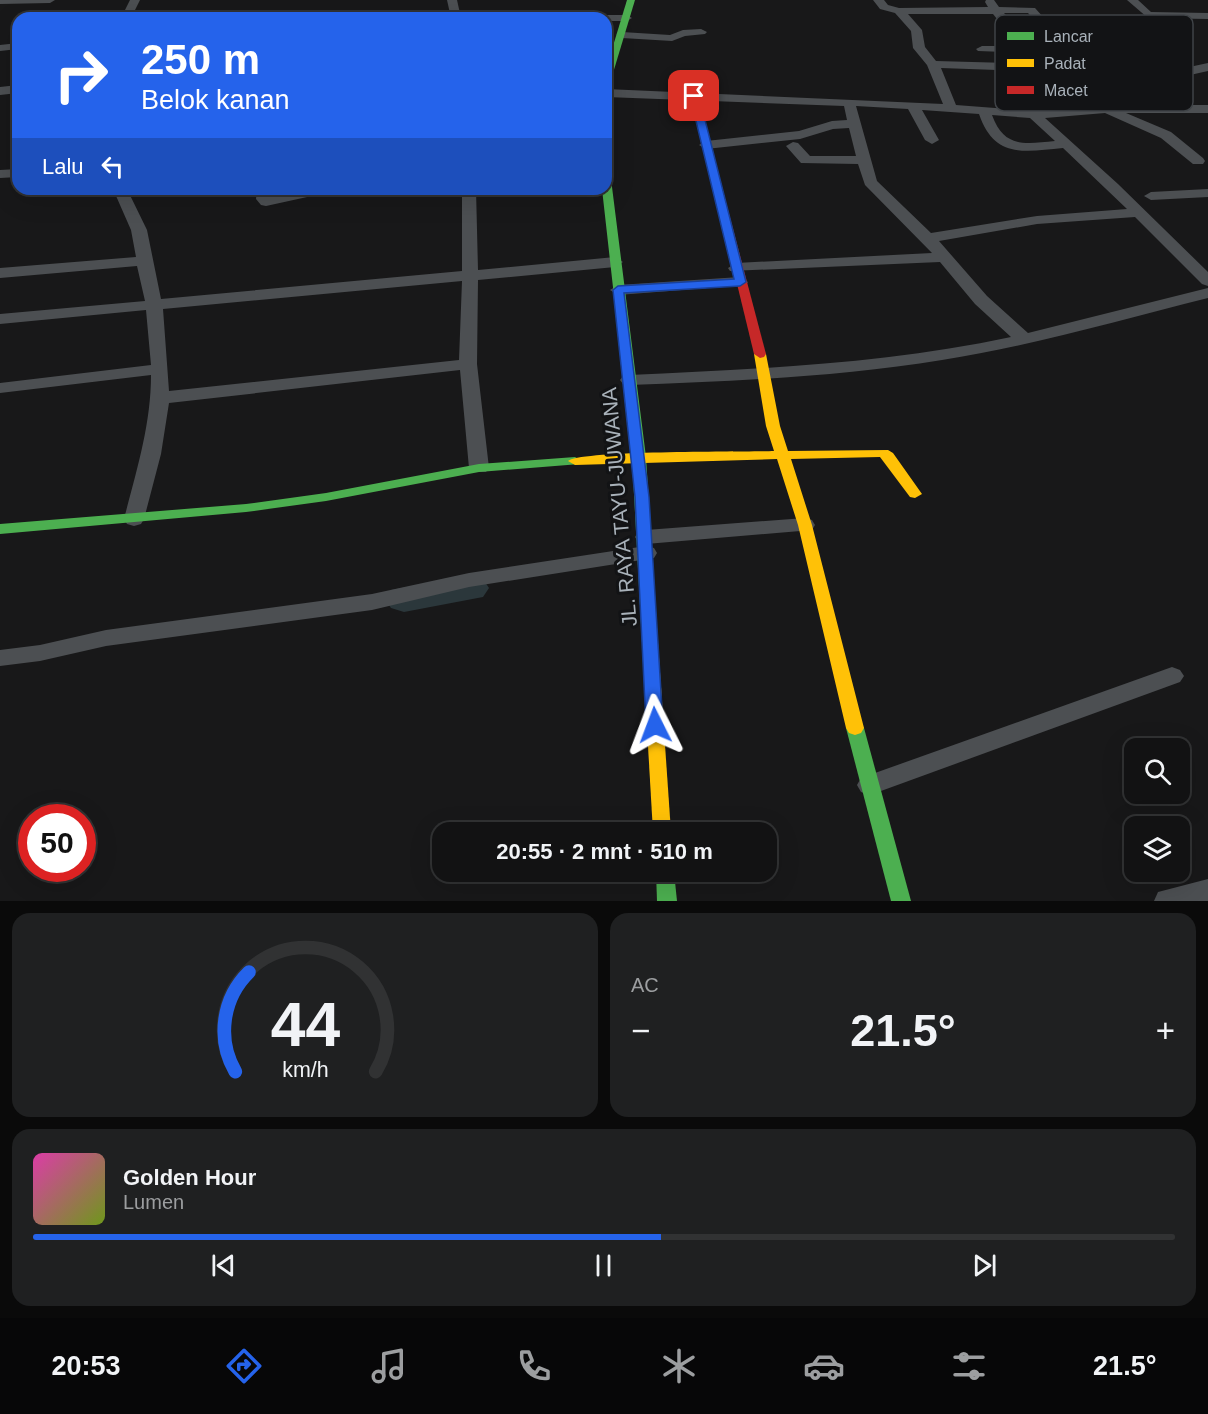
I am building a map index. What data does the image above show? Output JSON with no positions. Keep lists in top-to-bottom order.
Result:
{
  "streets": {
    "street": ["JL. RAYA TAYU-JUWANA"]
  },
  "legend": ["Lancar", "Padat", "Macet"],
  "page": {
    "turn": ["250 m", "Belok kanan"],
    "then": "Lalu",
    "limit": "50",
    "trip": "20:55 · 2 mnt · 510 m",
    "tile": "AC",
    "heat": ["−", "21.5°", "+"],
    "song": ["Golden Hour", "Lumen"],
    "tabs": ["20:53", "21.5°"],
    "gauge": ["44", "km/h"]
  }
}
